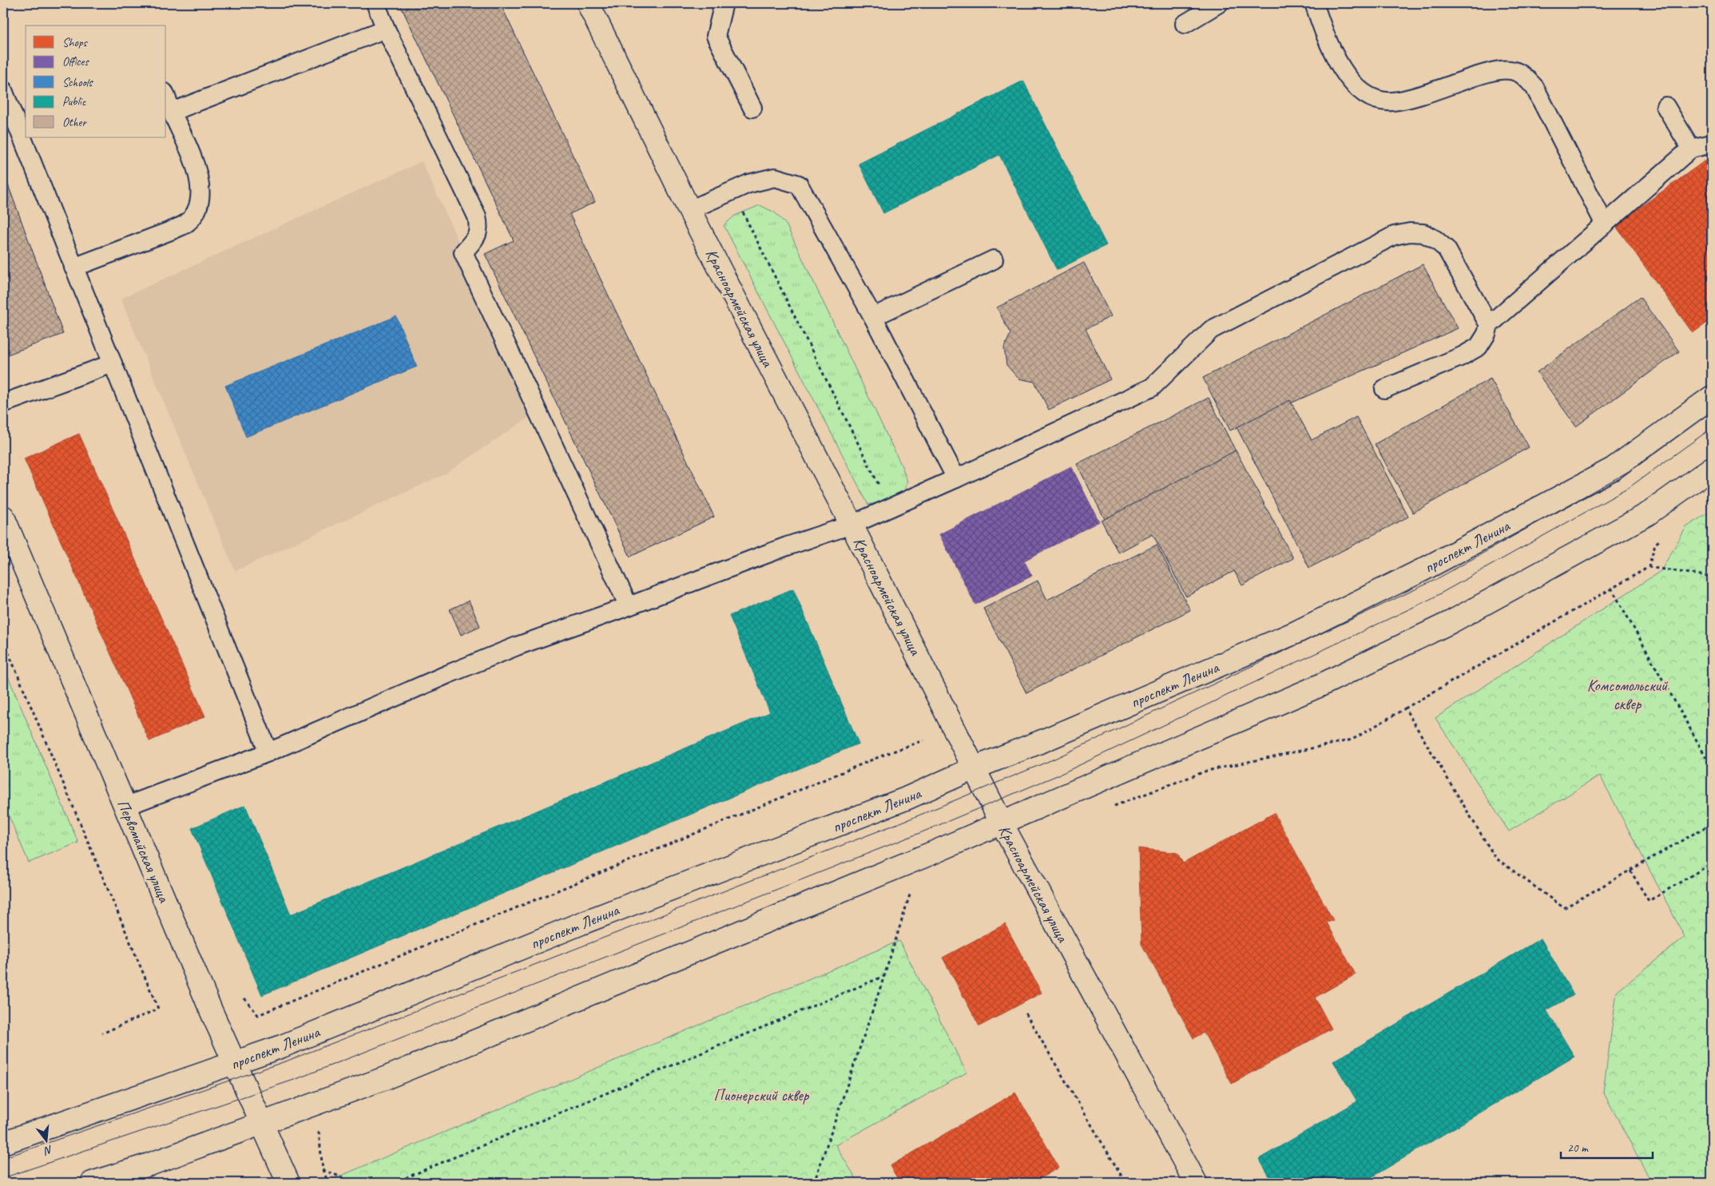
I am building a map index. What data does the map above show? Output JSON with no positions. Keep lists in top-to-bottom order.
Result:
{
  "streets": {
    "main road": ["Красноармейская улица", "проспект Ленина", "Первомайская улица"]
  },
  "crossings": [
    ["Красноармейская улица", "проспект Ленина"],
    ["проспект Ленина", "Первомайская улица"]
  ],
  "parks": ["Комсомольский сквер", "Пионерский сквер"],
  "legend": [
    "Shops",
    "Offices",
    "Schools",
    "Public",
    "Other"
  ],
  "scale_bar": "20 m",
  "north": "bottom"
}
